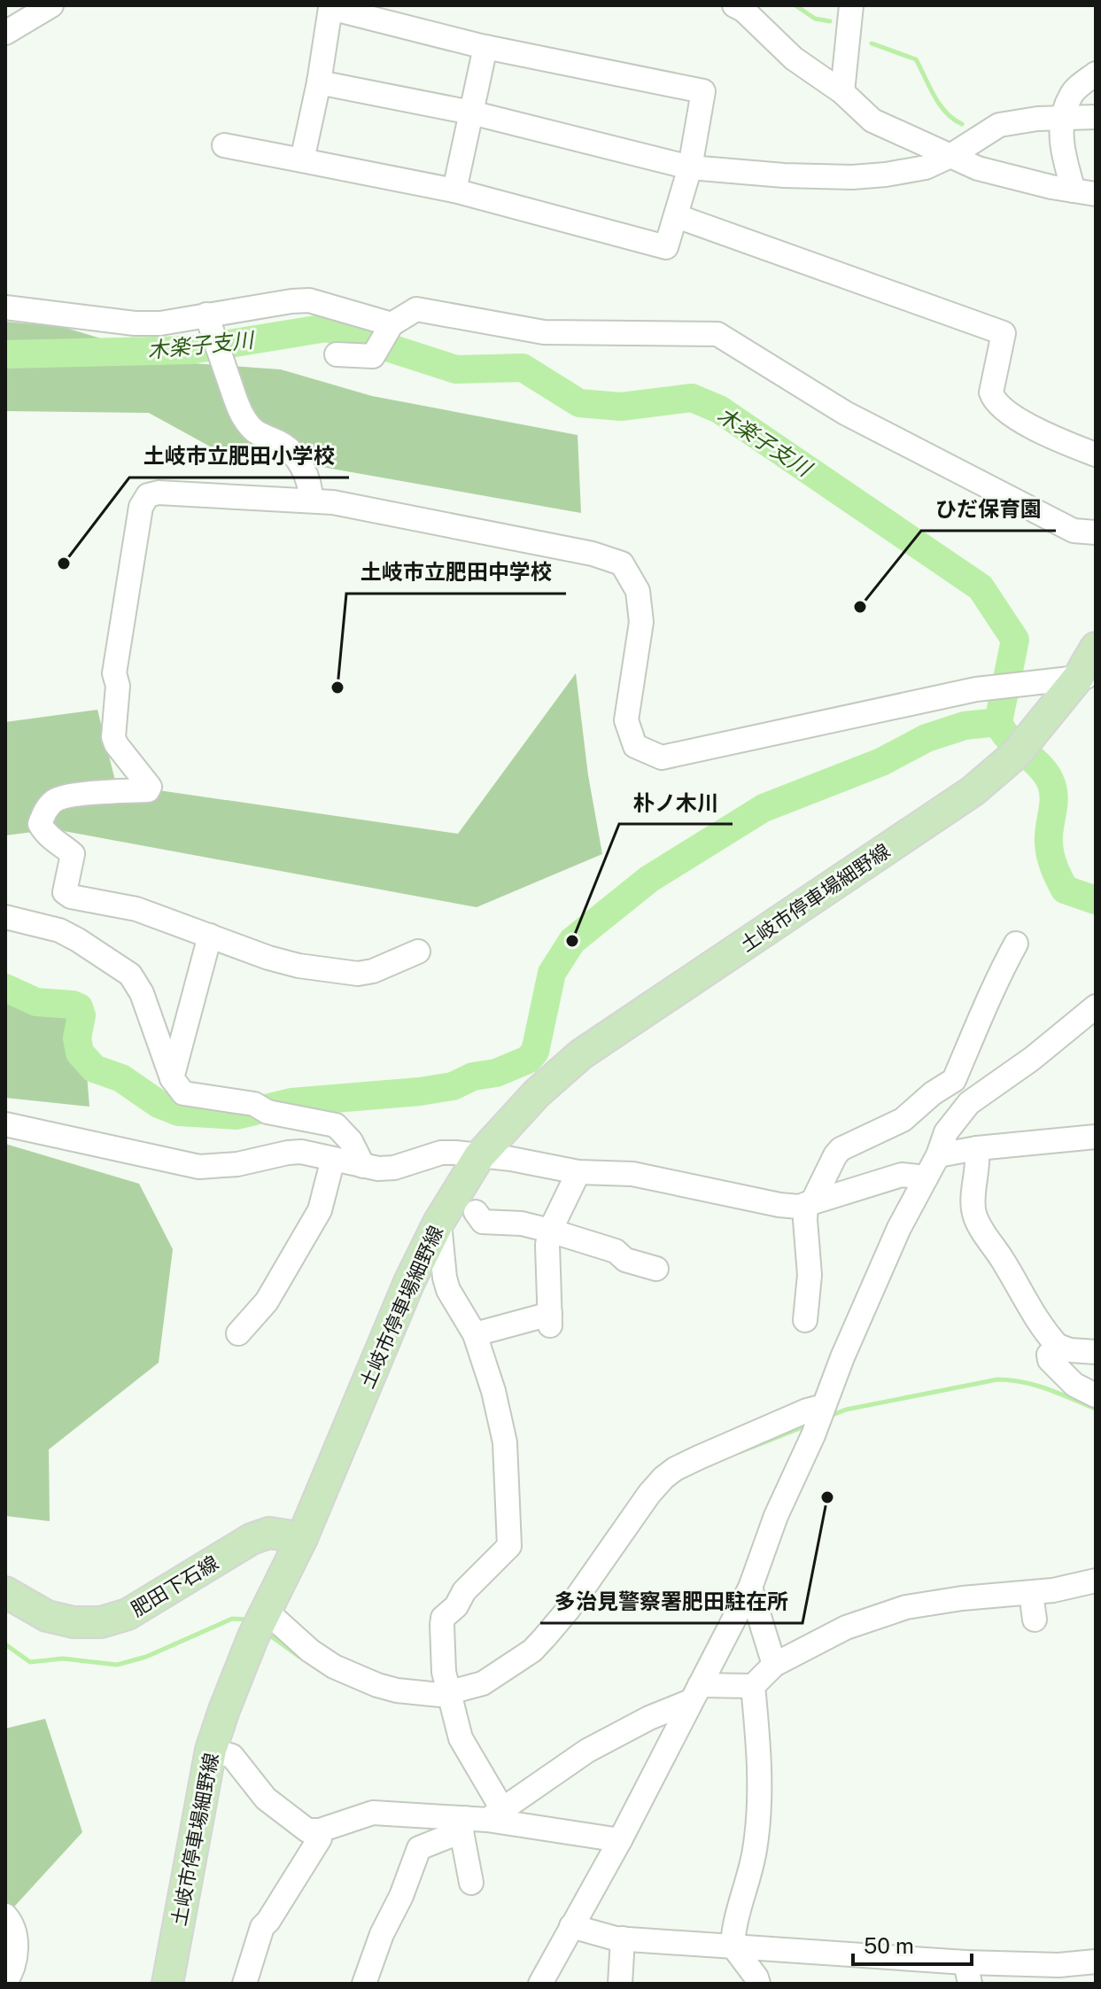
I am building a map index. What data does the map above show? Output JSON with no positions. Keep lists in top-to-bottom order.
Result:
{
  "streets": {
    "main road": ["土岐市停車場細野線", "肥田下石線"]
  },
  "crossings": [
    ["土岐市停車場細野線", "肥田下石線"]
  ],
  "water": ["木楽子支川"],
  "places": [
    "土岐市立肥田小学校",
    "ひだ保育園",
    "土岐市立肥田中学校",
    "朴ノ木川",
    "多治見警察署肥田駐在所"
  ],
  "scale_bar": "50 m"
}
